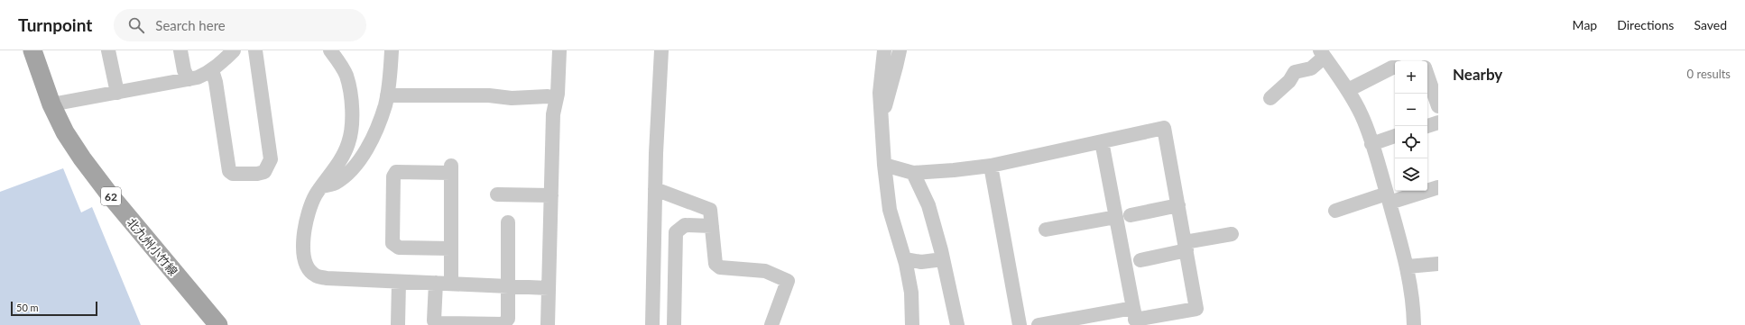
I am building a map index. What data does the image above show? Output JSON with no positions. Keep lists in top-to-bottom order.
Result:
{
  "streets": {
    "main road": ["62", "北九州小竹線"]
  },
  "scale_bar": "50 m",
  "page": {
    "header": "Turnpoint",
    "search": "Search here",
    "nav": ["Map", "Directions", "Saved"],
    "heading": ["Nearby", "0 results"],
    "map_buttons": ["+", "−"],
    "scale": "50 m"
  }
}
